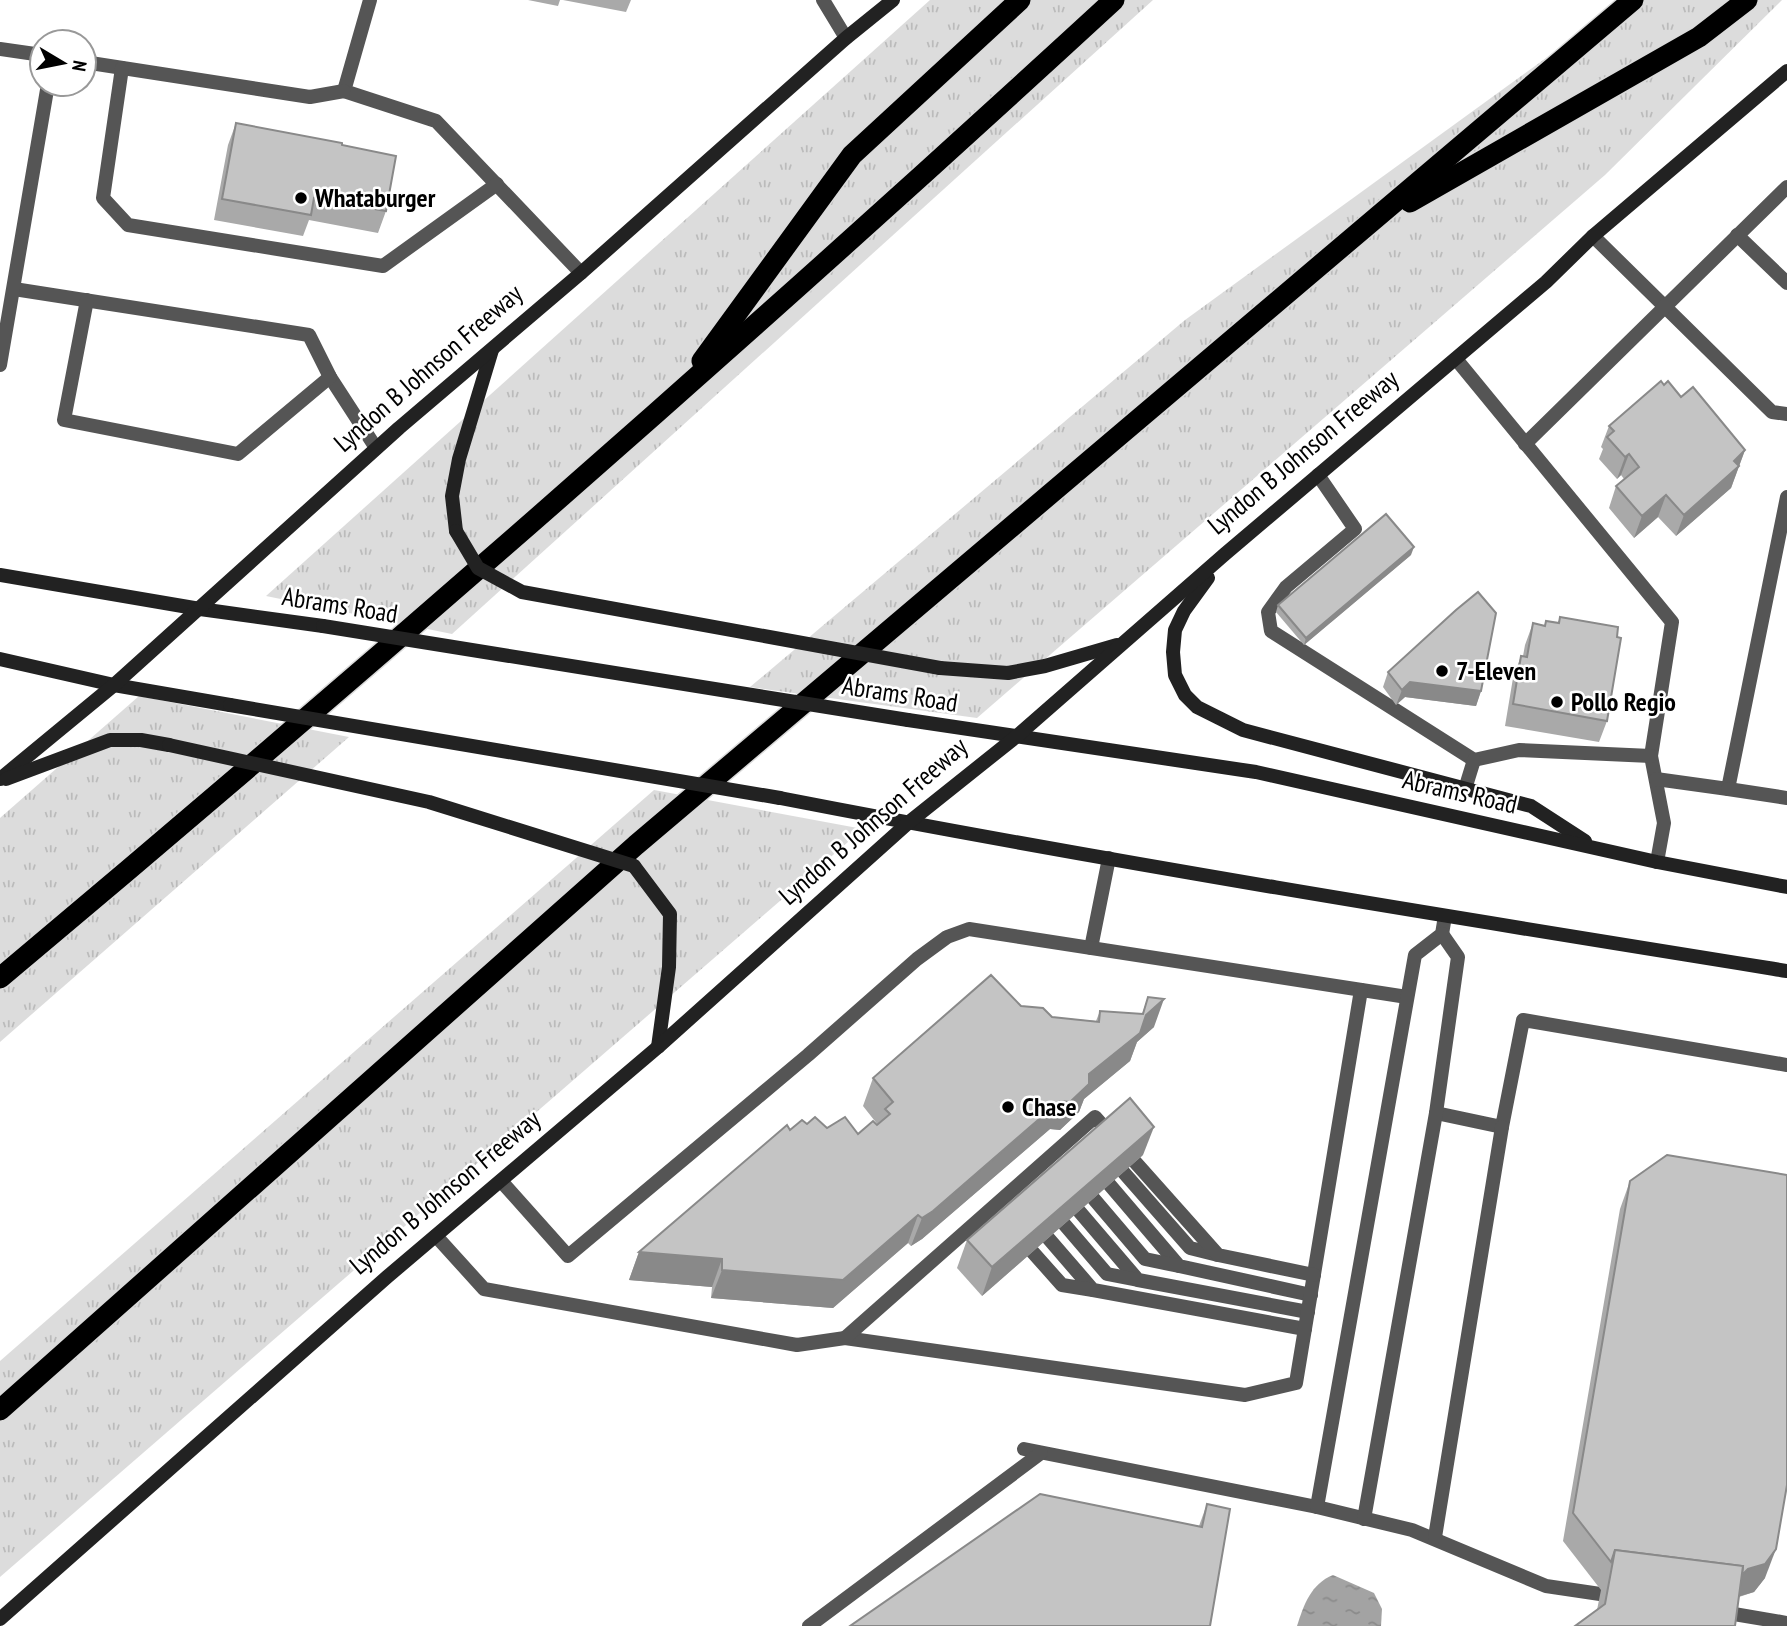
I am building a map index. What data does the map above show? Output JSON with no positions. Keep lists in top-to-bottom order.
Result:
{
  "streets": {
    "main road": ["Lyndon B Johnson Freeway", "Abrams Road"]
  },
  "crossings": [
    ["Lyndon B Johnson Freeway", "Abrams Road"]
  ],
  "places": [
    "Whataburger",
    "7-Eleven",
    "Pollo Regio",
    "Chase"
  ],
  "north": "right"
}
